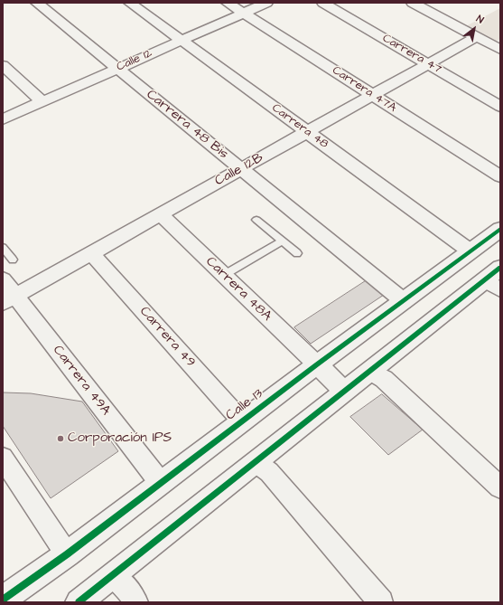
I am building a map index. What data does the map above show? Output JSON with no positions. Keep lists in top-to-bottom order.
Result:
{
  "streets": {
    "main road": ["Calle 13"],
    "street": [
      "Carrera 47",
      "Calle 12",
      "Carrera 47A",
      "Carrera 48 Bis",
      "Carrera 48",
      "Calle 12B",
      "Carrera 48A",
      "Carrera 49",
      "Carrera 49A"
    ]
  },
  "crossings": [
    ["Carrera 47", "Calle 12B"],
    ["Calle 12", "Carrera 47A"],
    ["Calle 12", "Carrera 48 Bis"],
    ["Calle 12", "Carrera 48"],
    ["Carrera 47A", "Calle 12B"],
    ["Carrera 48 Bis", "Calle 12B"],
    ["Carrera 48 Bis", "Calle 13"],
    ["Carrera 48", "Calle 12B"],
    ["Carrera 48", "Calle 13"],
    ["Calle 12B", "Carrera 48A"],
    ["Calle 12B", "Carrera 49"],
    ["Calle 12B", "Carrera 49A"],
    ["Carrera 48A", "Calle 13"],
    ["Carrera 49", "Calle 13"],
    ["Carrera 49A", "Calle 13"]
  ],
  "places": ["Corporación IPS"],
  "north": "top right"
}
